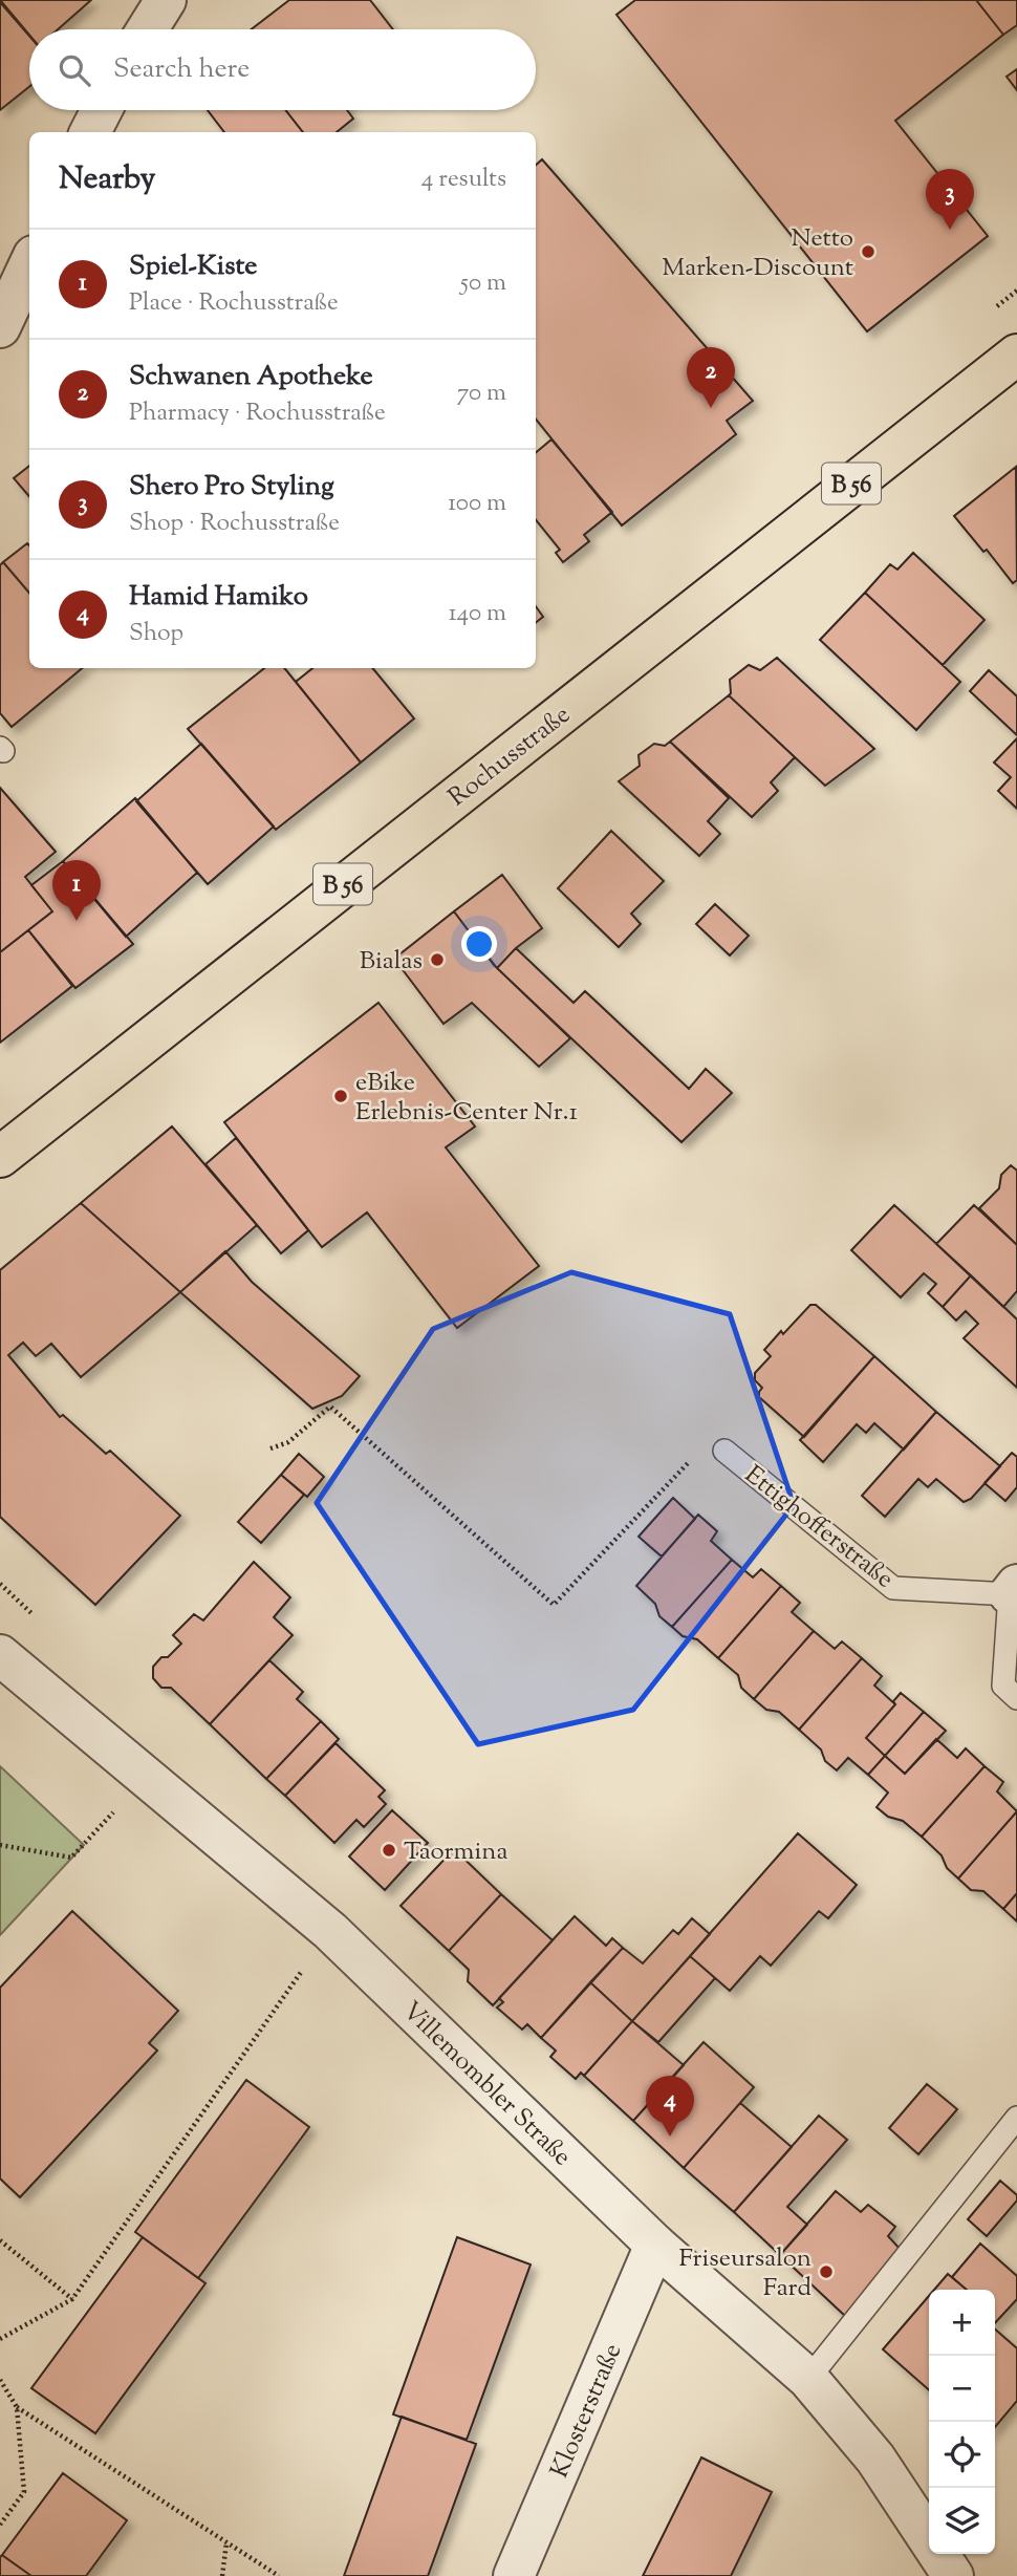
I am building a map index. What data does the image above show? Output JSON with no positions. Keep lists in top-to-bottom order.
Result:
{
  "streets": {
    "main road": ["B 56", "Rochusstraße"],
    "street": ["Villemombler Straße", "Klosterstraße"],
    "lane": ["Ettighofferstraße"]
  },
  "crossings": [
    ["Villemombler Straße", "Klosterstraße"]
  ],
  "places": [
    "Netto Marken-Discount",
    "Bialas",
    "eBike Erlebnis-Center Nr.1",
    "Taormina",
    "Friseursalon Fard"
  ],
  "page": {
    "search": "Search here",
    "heading": ["Nearby", "4 results"],
    "pins": [
      "3",
      "2",
      "1",
      "4"
    ],
    "list": [
      {
        "mark": "1",
        "name": "Spiel-Kiste",
        "note": "Place · Rochusstraße",
        "value": "50 m"
      },
      {
        "mark": "2",
        "name": "Schwanen Apotheke",
        "note": "Pharmacy · Rochusstraße",
        "value": "70 m"
      },
      {
        "mark": "3",
        "name": "Shero Pro Styling",
        "note": "Shop · Rochusstraße",
        "value": "100 m"
      },
      {
        "mark": "4",
        "name": "Hamid Hamiko",
        "note": "Shop",
        "value": "140 m"
      }
    ],
    "map_buttons": ["+", "−"]
  }
}
